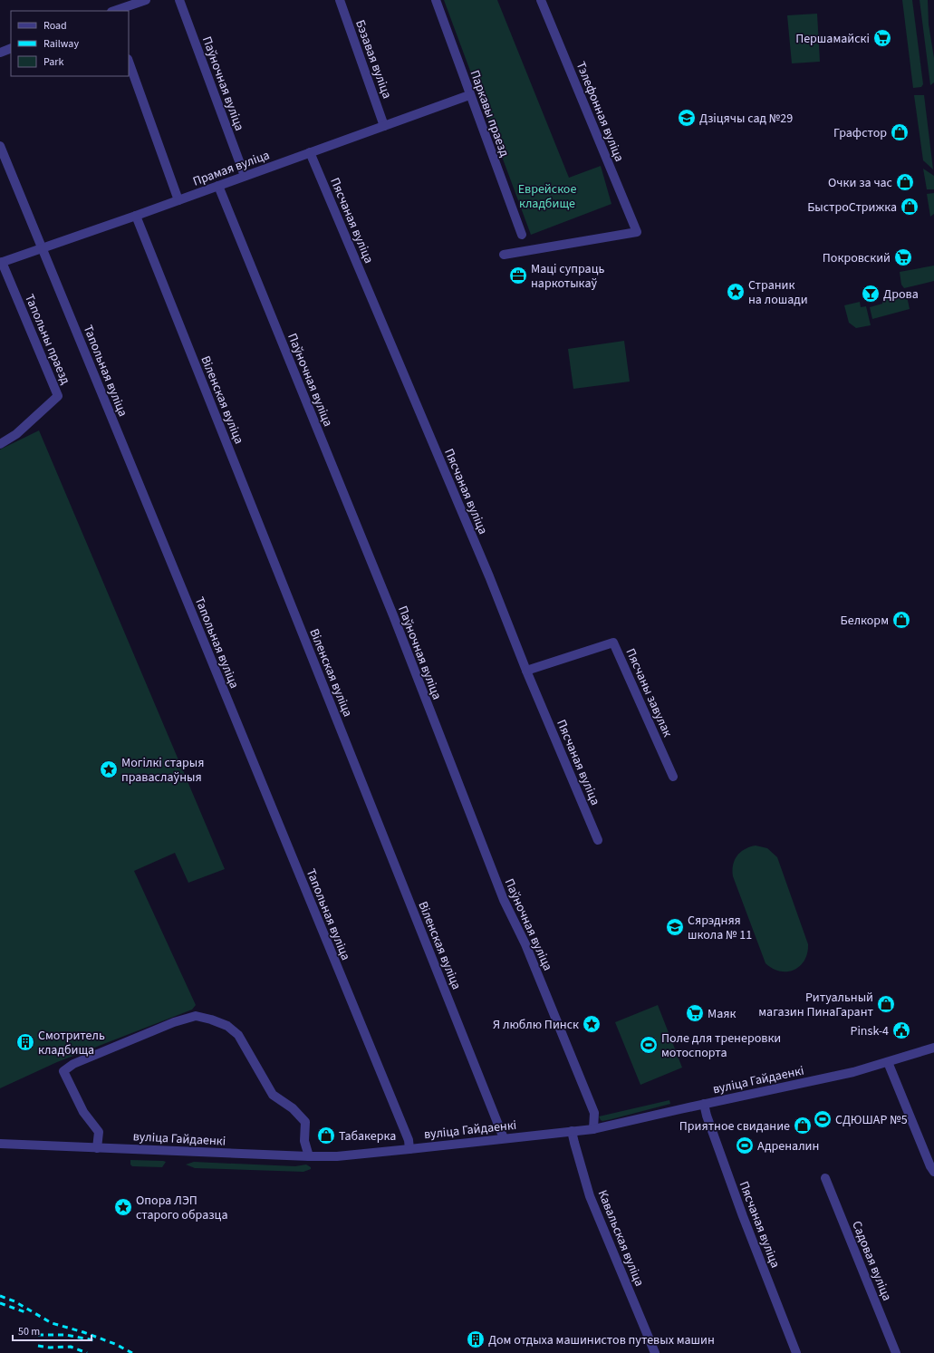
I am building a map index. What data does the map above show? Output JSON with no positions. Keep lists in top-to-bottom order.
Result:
{
  "streets": {
    "street": [
      "Бэзавая вуліца",
      "Паўночная вуліца",
      "Тэлефонная вуліца",
      "Паркавы праезд",
      "Прамая вуліца",
      "Пясчаная вуліца",
      "Тапольны праезд",
      "Тапольная вуліца",
      "Віленская вуліца",
      "Пясчаны завулак",
      "вуліца Гайдаенкі",
      "Кавальская вуліца",
      "Садовая вуліца"
    ]
  },
  "crossings": [
    ["Бэзавая вуліца", "Прамая вуліца"],
    ["Паўночная вуліца", "Прамая вуліца"],
    ["Паўночная вуліца", "вуліца Гайдаенкі"],
    ["Паркавы праезд", "Прамая вуліца"],
    ["Прамая вуліца", "Пясчаная вуліца"],
    ["Прамая вуліца", "Тапольны праезд"],
    ["Прамая вуліца", "Тапольная вуліца"],
    ["Прамая вуліца", "Віленская вуліца"],
    ["Пясчаная вуліца", "Пясчаны завулак"],
    ["Пясчаная вуліца", "вуліца Гайдаенкі"],
    ["Тапольная вуліца", "вуліца Гайдаенкі"],
    ["Віленская вуліца", "вуліца Гайдаенкі"],
    ["вуліца Гайдаенкі", "Кавальская вуліца"]
  ],
  "parks": ["Еврейское кладбище"],
  "places": {
    "supermarket": ["Першамайскі", "Покровский", "Маяк"],
    "school or university": ["Дзіцячы сад №29", "Сярэдняя школа № 11"],
    "shop": [
      "Графстор",
      "Очки за час",
      "БыстроСтрижка",
      "Белкорм",
      "Ритуальный магазин ПинаГарант",
      "Приятное свидание",
      "Табакерка"
    ],
    "office": ["Маці супраць наркотыкаў"],
    "place": [
      "Страник на лошади",
      "Могілкі старыя праваслаўныя",
      "Я люблю Пинск",
      "Опора ЛЭП старого образца"
    ],
    "bar": ["Дрова"],
    "public building": ["Pinsk-4"],
    "building": ["Смотритель кладбища", "Дом отдыха машинистов путевых машин"],
    "sports": ["Поле для тренеровки мотоспорта", "СДЮШАР №5", "Адреналин"]
  },
  "legend": ["Road", "Railway", "Park"],
  "scale_bar": "50 m"
}
